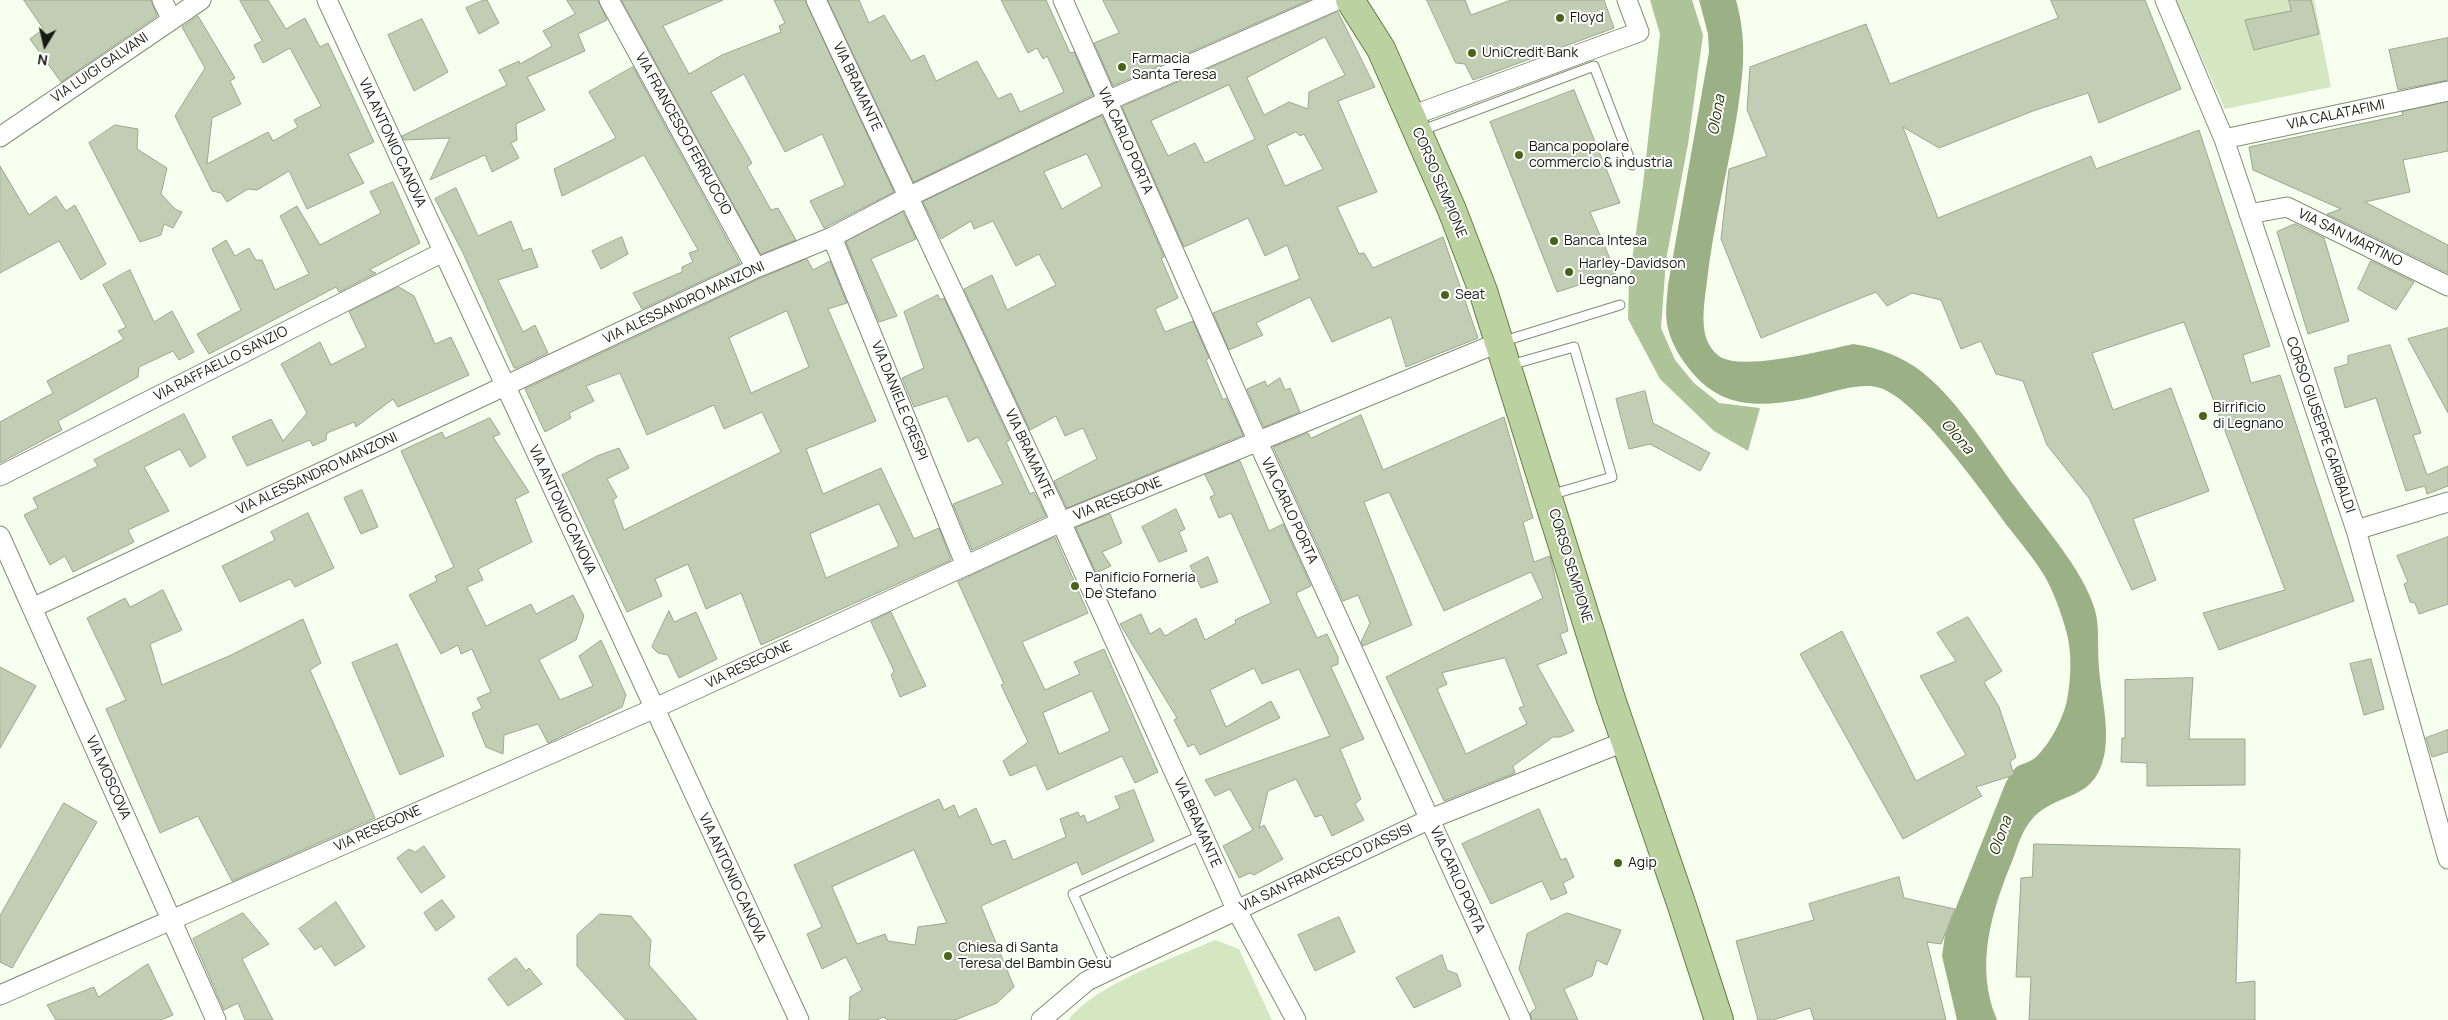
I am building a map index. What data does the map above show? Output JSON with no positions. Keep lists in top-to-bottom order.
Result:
{
  "streets": {
    "main road": ["CORSO SEMPIONE"],
    "street": [
      "VIA LUIGI GALVANI",
      "VIA BRAMANTE",
      "VIA CALATAFIMI",
      "VIA FRANCESCO FERRUCCIO",
      "VIA CARLO PORTA",
      "VIA ANTONIO CANOVA",
      "VIA SAN MARTINO",
      "VIA ALESSANDRO MANZONI",
      "VIA RAFFAELLO SANZIO",
      "VIA DANIELE CRESPI",
      "CORSO GIUSEPPE GARIBALDI",
      "VIA RESEGONE",
      "VIA MOSCOVA",
      "VIA SAN FRANCESCO D'ASSISI"
    ]
  },
  "crossings": [
    ["VIA BRAMANTE", "VIA ALESSANDRO MANZONI"],
    ["VIA BRAMANTE", "VIA RESEGONE"],
    ["VIA BRAMANTE", "VIA SAN FRANCESCO D'ASSISI"],
    ["VIA CALATAFIMI", "CORSO GIUSEPPE GARIBALDI"],
    ["VIA FRANCESCO FERRUCCIO", "VIA ALESSANDRO MANZONI"],
    ["VIA CARLO PORTA", "VIA ALESSANDRO MANZONI"],
    ["VIA CARLO PORTA", "VIA RESEGONE"],
    ["VIA CARLO PORTA", "VIA SAN FRANCESCO D'ASSISI"],
    ["VIA ANTONIO CANOVA", "VIA ALESSANDRO MANZONI"],
    ["VIA ANTONIO CANOVA", "VIA RAFFAELLO SANZIO"],
    ["VIA ANTONIO CANOVA", "VIA RESEGONE"],
    ["CORSO SEMPIONE", "VIA RESEGONE"],
    ["CORSO SEMPIONE", "VIA SAN FRANCESCO D'ASSISI"],
    ["VIA SAN MARTINO", "CORSO GIUSEPPE GARIBALDI"],
    ["VIA ALESSANDRO MANZONI", "VIA DANIELE CRESPI"],
    ["VIA ALESSANDRO MANZONI", "VIA MOSCOVA"],
    ["VIA DANIELE CRESPI", "VIA RESEGONE"],
    ["VIA RESEGONE", "VIA MOSCOVA"]
  ],
  "water": ["Olona"],
  "places": [
    "Floyd",
    "UniCredit Bank",
    "Farmacia Santa Teresa",
    "Banca popolare commercio & industria",
    "Banca Intesa",
    "Harley-Davidson Legnano",
    "Seat",
    "Birrificio di Legnano",
    "Panificio Forneria De Stefano",
    "Agip",
    "Chiesa di Santa Teresa del Bambin Gesù"
  ],
  "north": "bottom"
}
